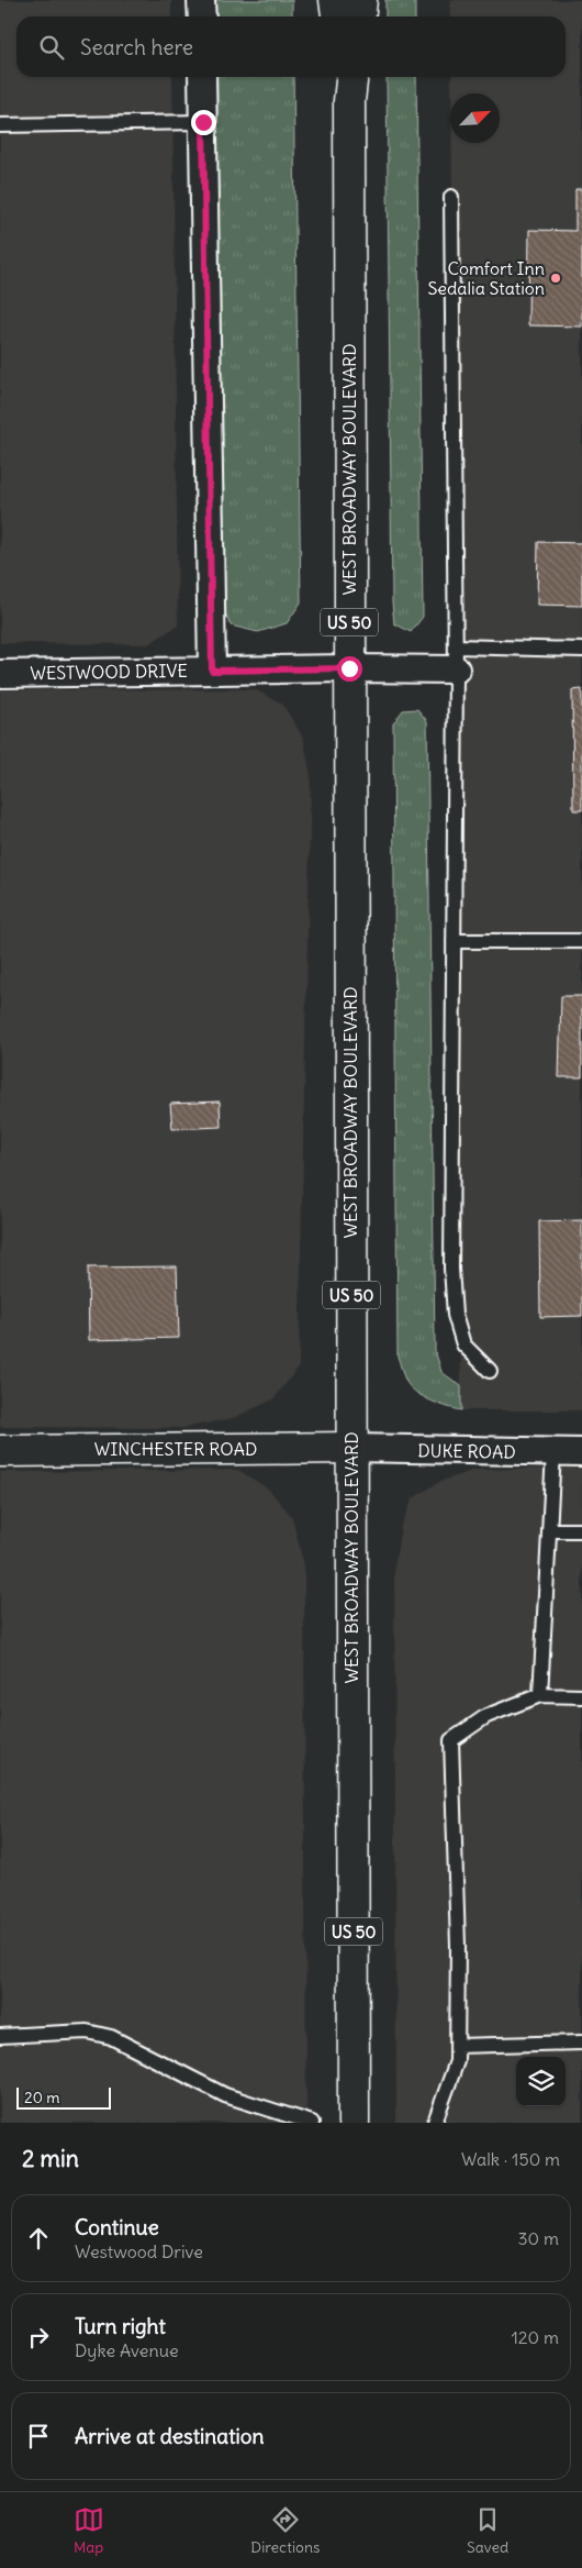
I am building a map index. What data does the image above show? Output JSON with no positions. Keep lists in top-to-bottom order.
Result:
{
  "streets": {
    "main road": ["WEST BROADWAY BOULEVARD", "US 50", "WINCHESTER ROAD"],
    "street": ["WESTWOOD DRIVE", "DUKE ROAD"]
  },
  "crossings": [
    ["WEST BROADWAY BOULEVARD", "WESTWOOD DRIVE"],
    ["WEST BROADWAY BOULEVARD", "WINCHESTER ROAD"],
    ["WEST BROADWAY BOULEVARD", "DUKE ROAD"],
    ["WINCHESTER ROAD", "DUKE ROAD"]
  ],
  "places": ["Comfort Inn Sedalia Station"],
  "scale_bar": "20 m",
  "north": "top right",
  "page": {
    "search": "Search here",
    "scale": "20 m",
    "heading": ["2 min", "Walk · 150 m"],
    "list": [
      ["Continue", "Westwood Drive", "30 m"],
      ["Turn right", "Dyke Avenue", "120 m"],
      "Arrive at destination"
    ],
    "nav": ["Map", "Directions", "Saved"]
  }
}
